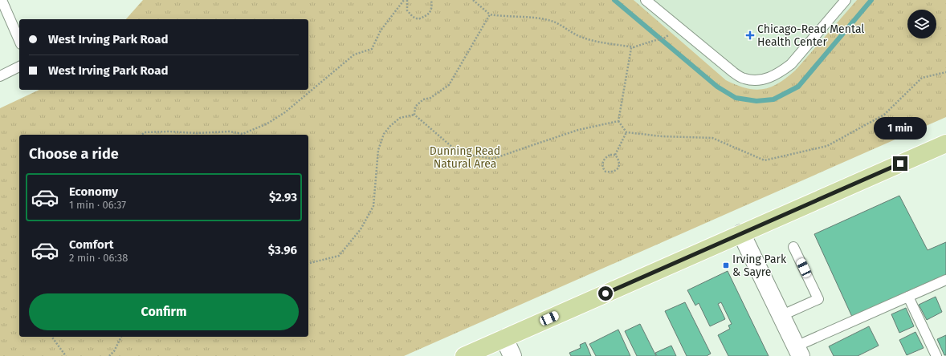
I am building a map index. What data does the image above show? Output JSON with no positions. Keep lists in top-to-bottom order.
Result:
{
  "parks": ["Dunning Read Natural Area"],
  "places": {
    "health": ["Chicago-Read Mental Health Center"],
    "transit": ["Irving Park & Sayre"]
  },
  "page": {
    "banner": ["West Irving Park Road", "West Irving Park Road"],
    "bubble": "1 min",
    "heading": "Choose a ride",
    "list": [
      {
        "name": "Economy",
        "note": "1 min · 06:37",
        "value": "$2.93"
      },
      {
        "name": "Comfort",
        "note": "2 min · 06:38",
        "value": "$3.96"
      }
    ],
    "buttons": "Confirm"
  }
}
